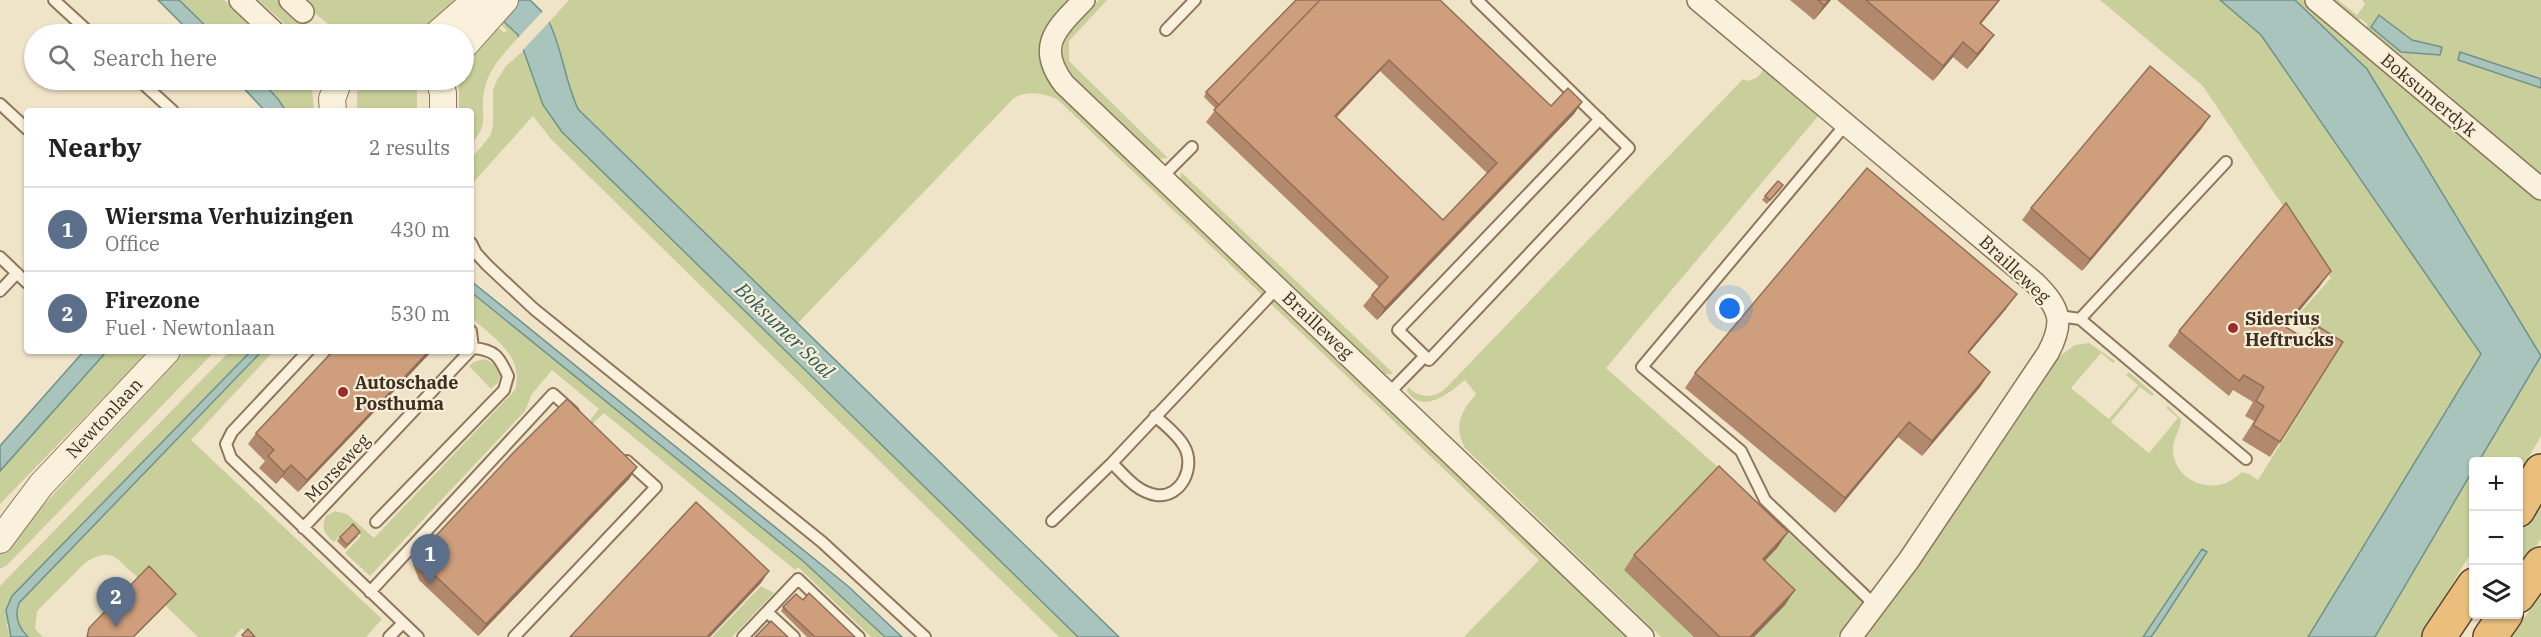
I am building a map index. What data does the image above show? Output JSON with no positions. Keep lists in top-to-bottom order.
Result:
{
  "streets": {
    "street": ["Boksumerdyk", "Brailleweg", "Newtonlaan"],
    "lane": ["Morseweg"]
  },
  "water": ["Boksumer Soal"],
  "places": ["Siderius Heftrucks", "Autoschade Posthuma"],
  "page": {
    "search": "Search here",
    "heading": ["Nearby", "2 results"],
    "list": [
      {
        "mark": "1",
        "name": "Wiersma Verhuizingen",
        "note": "Office",
        "value": "430 m"
      },
      {
        "mark": "2",
        "name": "Firezone",
        "note": "Fuel · Newtonlaan",
        "value": "530 m"
      }
    ],
    "map_buttons": ["+", "−"],
    "pins": ["1", "2"]
  }
}
